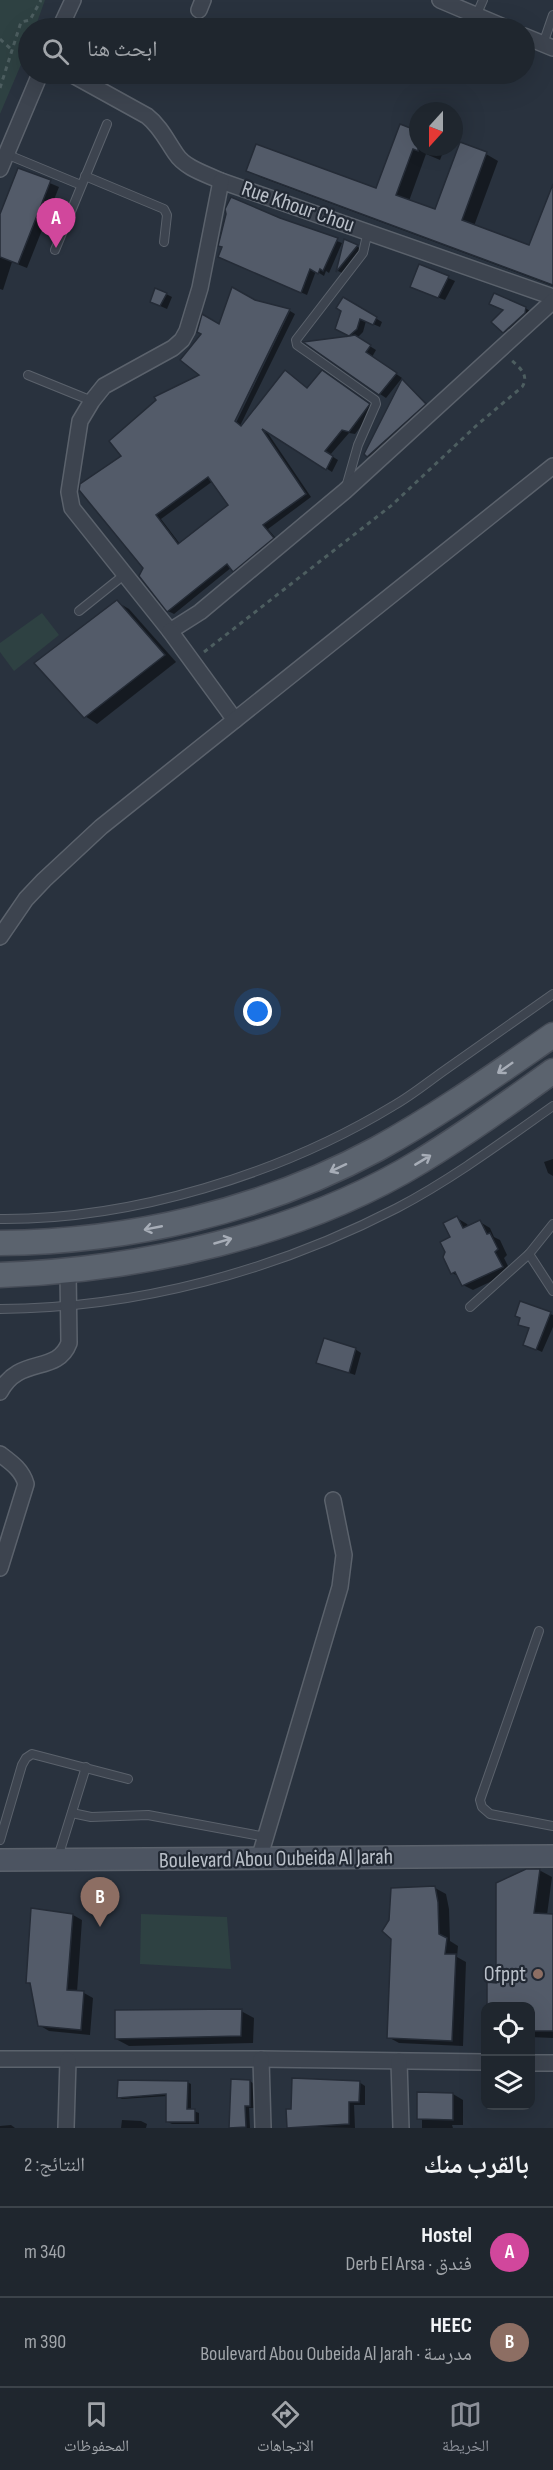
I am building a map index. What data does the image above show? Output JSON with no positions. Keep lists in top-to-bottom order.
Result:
{
  "streets": {
    "street": ["Rue Khour Chou", "Boulevard Abou Oubeida Al Jarah"]
  },
  "places": ["Ofppt"],
  "north": "bottom",
  "page": {
    "search": "ابحث هنا",
    "pins": ["A", "B"],
    "heading": ["بالقرب منك", "النتائج: 2"],
    "list": [
      {
        "mark": "A",
        "name": "Hostel",
        "note": "فندق · Derb El Arsa",
        "value": "340 m"
      },
      {
        "mark": "B",
        "name": "HEEC",
        "note": "مدرسة · Boulevard Abou Oubeida Al Jarah",
        "value": "390 m"
      }
    ],
    "nav": ["الخريطة", "الاتجاهات", "المحفوظات"]
  }
}
